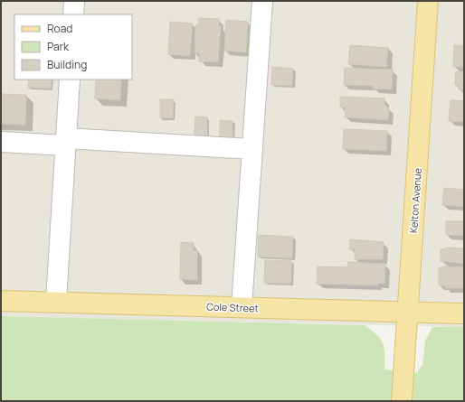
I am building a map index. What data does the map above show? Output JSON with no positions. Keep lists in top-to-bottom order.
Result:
{
  "streets": {
    "main road": ["Kelton Avenue", "Cole Street"]
  },
  "crossings": [
    ["Kelton Avenue", "Cole Street"]
  ],
  "legend": ["Road", "Park", "Building"]
}
